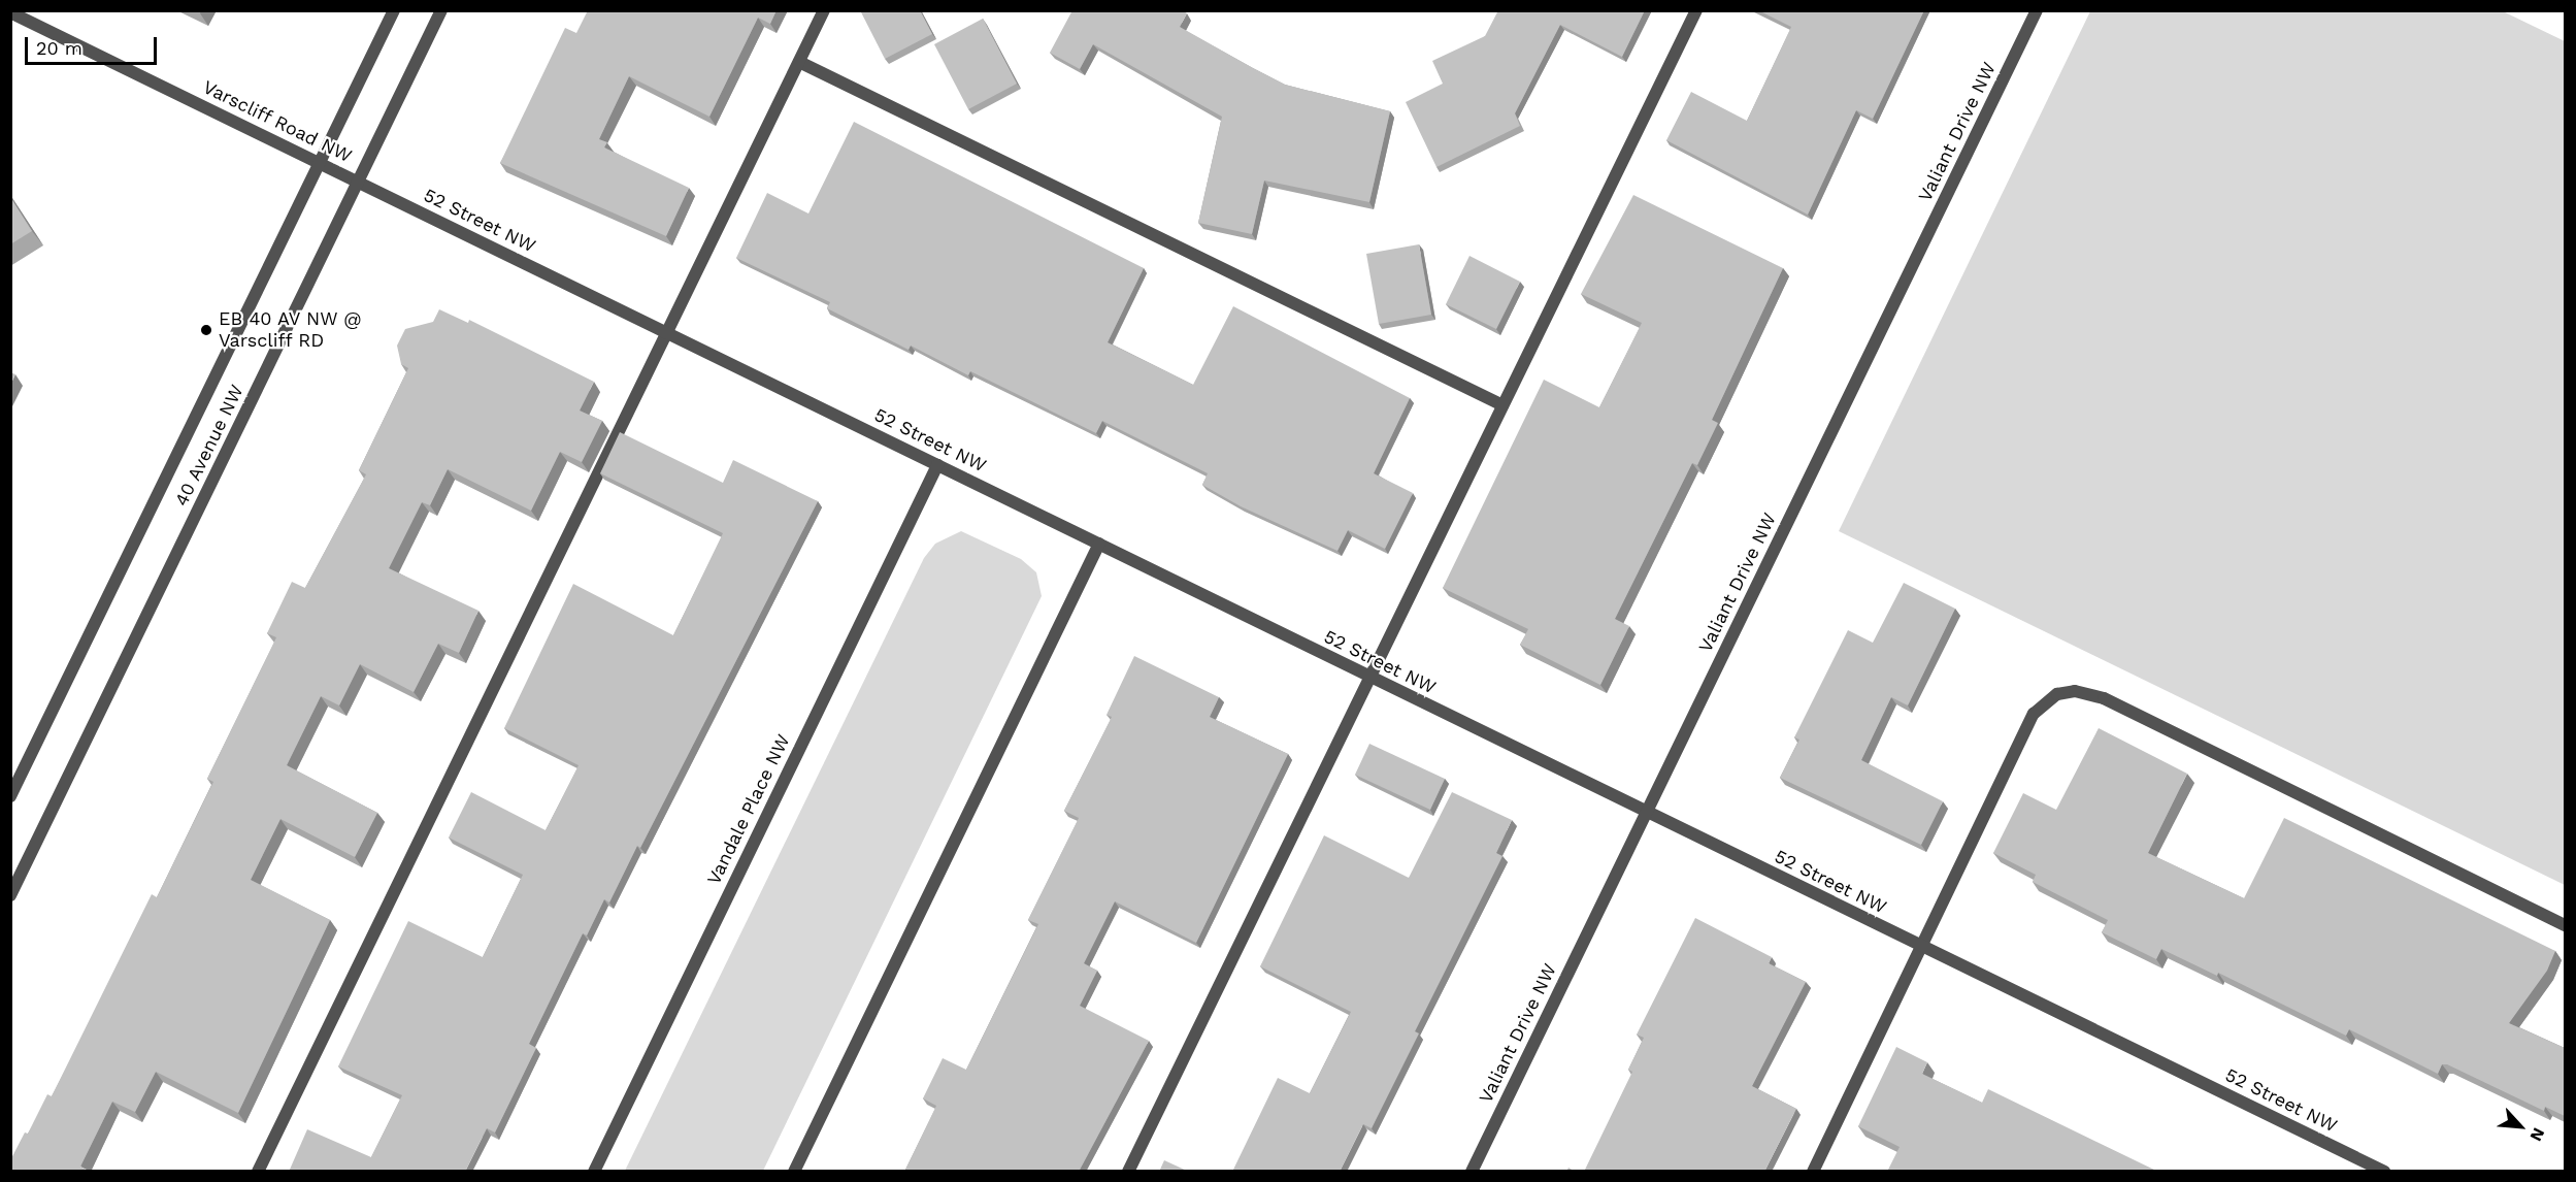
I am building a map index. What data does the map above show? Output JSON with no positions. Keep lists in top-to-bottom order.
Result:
{
  "streets": {
    "street": [
      "Varscliff Road NW",
      "Valiant Drive NW",
      "52 Street NW",
      "40 Avenue NW",
      "Vandale Place NW"
    ]
  },
  "crossings": [
    ["Varscliff Road NW", "52 Street NW"],
    ["Varscliff Road NW", "40 Avenue NW"],
    ["Valiant Drive NW", "52 Street NW"],
    ["52 Street NW", "40 Avenue NW"],
    ["52 Street NW", "Vandale Place NW"]
  ],
  "places": ["EB 40 AV NW @ Varscliff RD"],
  "scale_bar": "20 m",
  "north": "bottom right"
}
